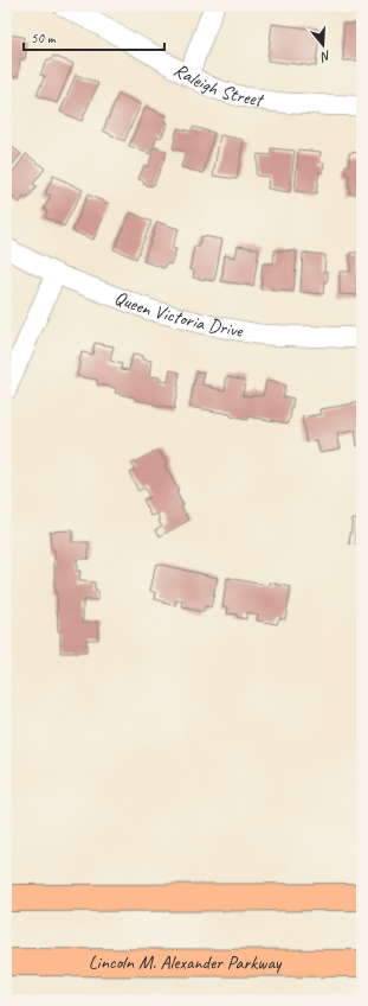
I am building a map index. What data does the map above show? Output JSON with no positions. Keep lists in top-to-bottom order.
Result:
{
  "streets": {
    "highway": ["Lincoln M. Alexander Parkway"],
    "street": ["Raleigh Street", "Queen Victoria Drive"]
  },
  "scale_bar": "50 m",
  "north": "bottom"
}
